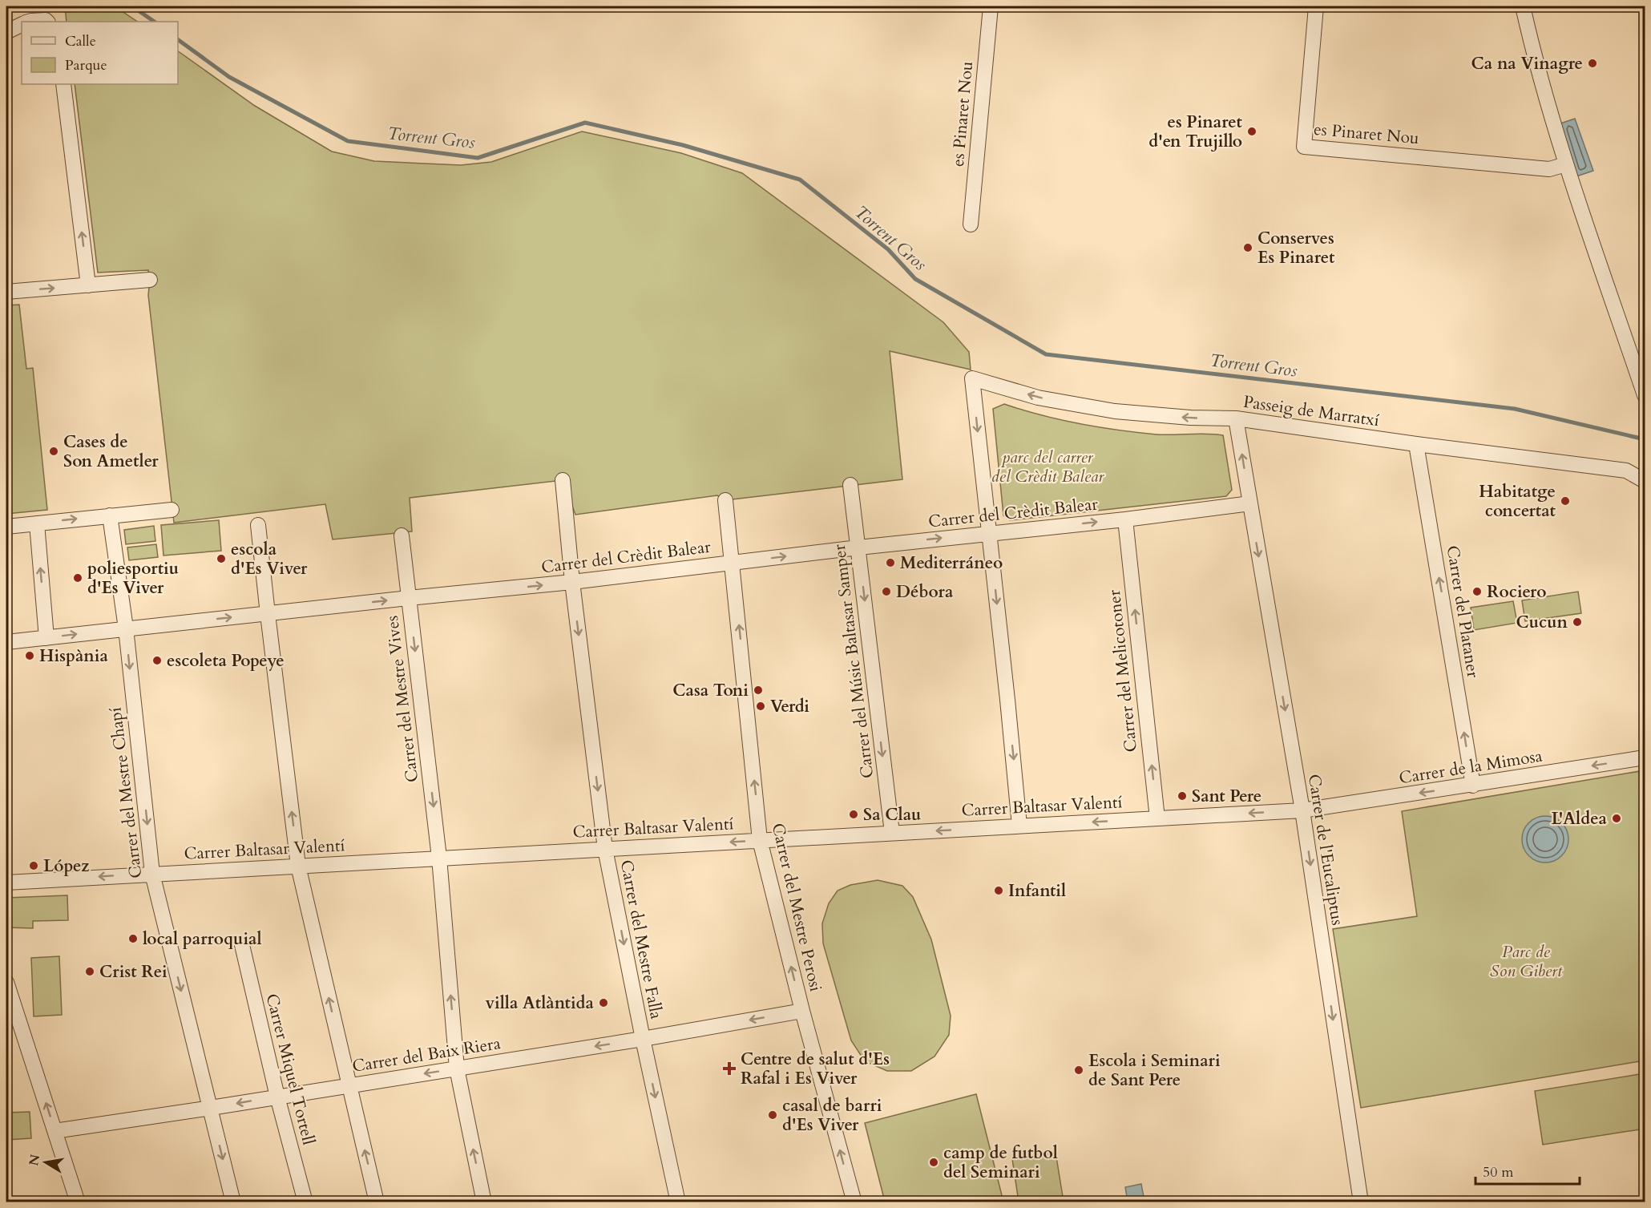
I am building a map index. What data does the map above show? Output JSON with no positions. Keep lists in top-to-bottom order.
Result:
{
  "streets": {
    "street": [
      "es Pinaret Nou",
      "Passeig de Marratxí",
      "Carrer del Crèdit Balear",
      "Carrer del Plataner",
      "Carrer del Músic Baltasar Samper",
      "Carrer del Melicotoner",
      "Carrer del Mestre Vives",
      "Carrer de la Mimosa",
      "Carrer del Mestre Chapí",
      "Carrer Baltasar Valentí",
      "Carrer de l'Eucaliptus",
      "Carrer del Mestre Perosi",
      "Carrer del Mestre Falla",
      "Carrer del Baix Riera",
      "Carrer Miquel Tortell"
    ]
  },
  "crossings": [
    ["Passeig de Marratxí", "Carrer del Crèdit Balear"],
    ["Passeig de Marratxí", "Carrer del Plataner"],
    ["Passeig de Marratxí", "Carrer de l'Eucaliptus"],
    ["Carrer del Crèdit Balear", "Carrer del Músic Baltasar Samper"],
    ["Carrer del Crèdit Balear", "Carrer del Melicotoner"],
    ["Carrer del Crèdit Balear", "Carrer del Mestre Vives"],
    ["Carrer del Crèdit Balear", "Carrer del Mestre Chapí"],
    ["Carrer del Crèdit Balear", "Carrer de l'Eucaliptus"],
    ["Carrer del Crèdit Balear", "Carrer del Mestre Perosi"],
    ["Carrer del Crèdit Balear", "Carrer del Mestre Falla"],
    ["Carrer del Plataner", "Carrer de la Mimosa"],
    ["Carrer del Músic Baltasar Samper", "Carrer Baltasar Valentí"],
    ["Carrer del Melicotoner", "Carrer Baltasar Valentí"],
    ["Carrer del Mestre Vives", "Carrer Baltasar Valentí"],
    ["Carrer del Mestre Vives", "Carrer del Baix Riera"],
    ["Carrer de la Mimosa", "Carrer Baltasar Valentí"],
    ["Carrer de la Mimosa", "Carrer de l'Eucaliptus"],
    ["Carrer del Mestre Chapí", "Carrer Baltasar Valentí"],
    ["Carrer del Mestre Chapí", "Carrer del Baix Riera"],
    ["Carrer Baltasar Valentí", "Carrer de l'Eucaliptus"],
    ["Carrer Baltasar Valentí", "Carrer del Mestre Perosi"],
    ["Carrer Baltasar Valentí", "Carrer del Mestre Falla"],
    ["Carrer del Mestre Perosi", "Carrer del Baix Riera"],
    ["Carrer del Mestre Falla", "Carrer del Baix Riera"],
    ["Carrer del Baix Riera", "Carrer Miquel Tortell"]
  ],
  "one_way": [
    "Carrer del Crèdit Balear",
    "Carrer del Plataner",
    "Carrer del Melicotoner",
    "Carrer de la Mimosa",
    "Carrer del Mestre Chapí",
    "Carrer Baltasar Valentí",
    "Carrer del Mestre Perosi",
    "Carrer del Mestre Falla",
    "Carrer del Baix Riera"
  ],
  "water": ["Torrent Gros"],
  "parks": ["parc del carrer del Crèdit Balear", "Parc de Son Gibert"],
  "places": {
    "other": [
      "Ca na Vinagre",
      "es Pinaret d'en Trujillo",
      "Conserves Es Pinaret",
      "Cases de Son Ametler",
      "Habitatge concertat",
      "escola d'Es Viver",
      "Mediterráneo",
      "poliesportiu d'Es Viver",
      "Débora",
      "Rociero",
      "Cucun",
      "Hispània",
      "escoleta Popeye",
      "Casa Toni",
      "Verdi",
      "Sant Pere",
      "Sa Clau",
      "L'Aldea",
      "López",
      "Infantil",
      "local parroquial",
      "Crist Rei",
      "villa Atlàntida",
      "Escola i Seminari de Sant Pere",
      "casal de barri d'Es Viver",
      "camp de futbol del Seminari"
    ],
    "health": ["Centre de salut d'Es Rafal i Es Viver"]
  },
  "legend": ["Calle", "Parque"],
  "scale_bar": "50 m",
  "north": "left"
}
